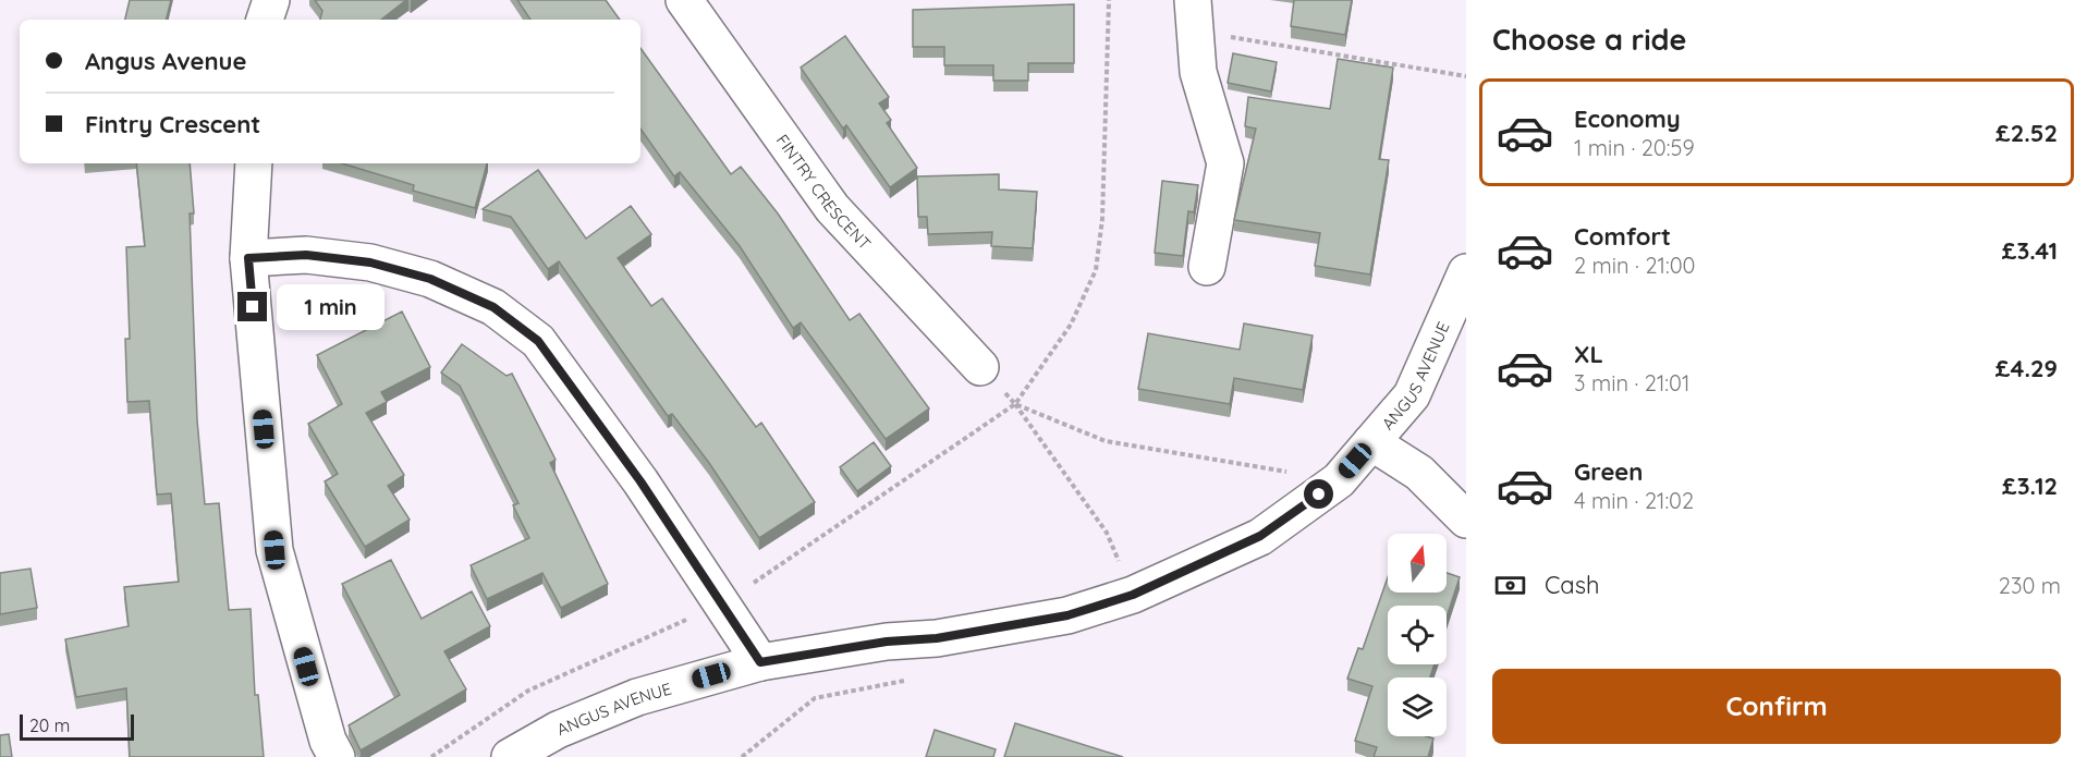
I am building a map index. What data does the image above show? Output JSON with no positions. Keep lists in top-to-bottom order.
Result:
{
  "streets": {
    "street": ["FINTRY CRESCENT", "ANGUS AVENUE"]
  },
  "scale_bar": "20 m",
  "north": "top",
  "page": {
    "heading": "Choose a ride",
    "banner": ["Angus Avenue", "Fintry Crescent"],
    "list": [
      {
        "name": "Economy",
        "note": "1 min · 20:59",
        "value": "£2.52"
      },
      {
        "name": "Comfort",
        "note": "2 min · 21:00",
        "value": "£3.41"
      },
      {
        "name": "XL",
        "note": "3 min · 21:01",
        "value": "£4.29"
      },
      {
        "name": "Green",
        "note": "4 min · 21:02",
        "value": "£3.12"
      }
    ],
    "bubble": "1 min",
    "pay": ["Cash", "230 m"],
    "buttons": "Confirm",
    "scale": "20 m"
  }
}
